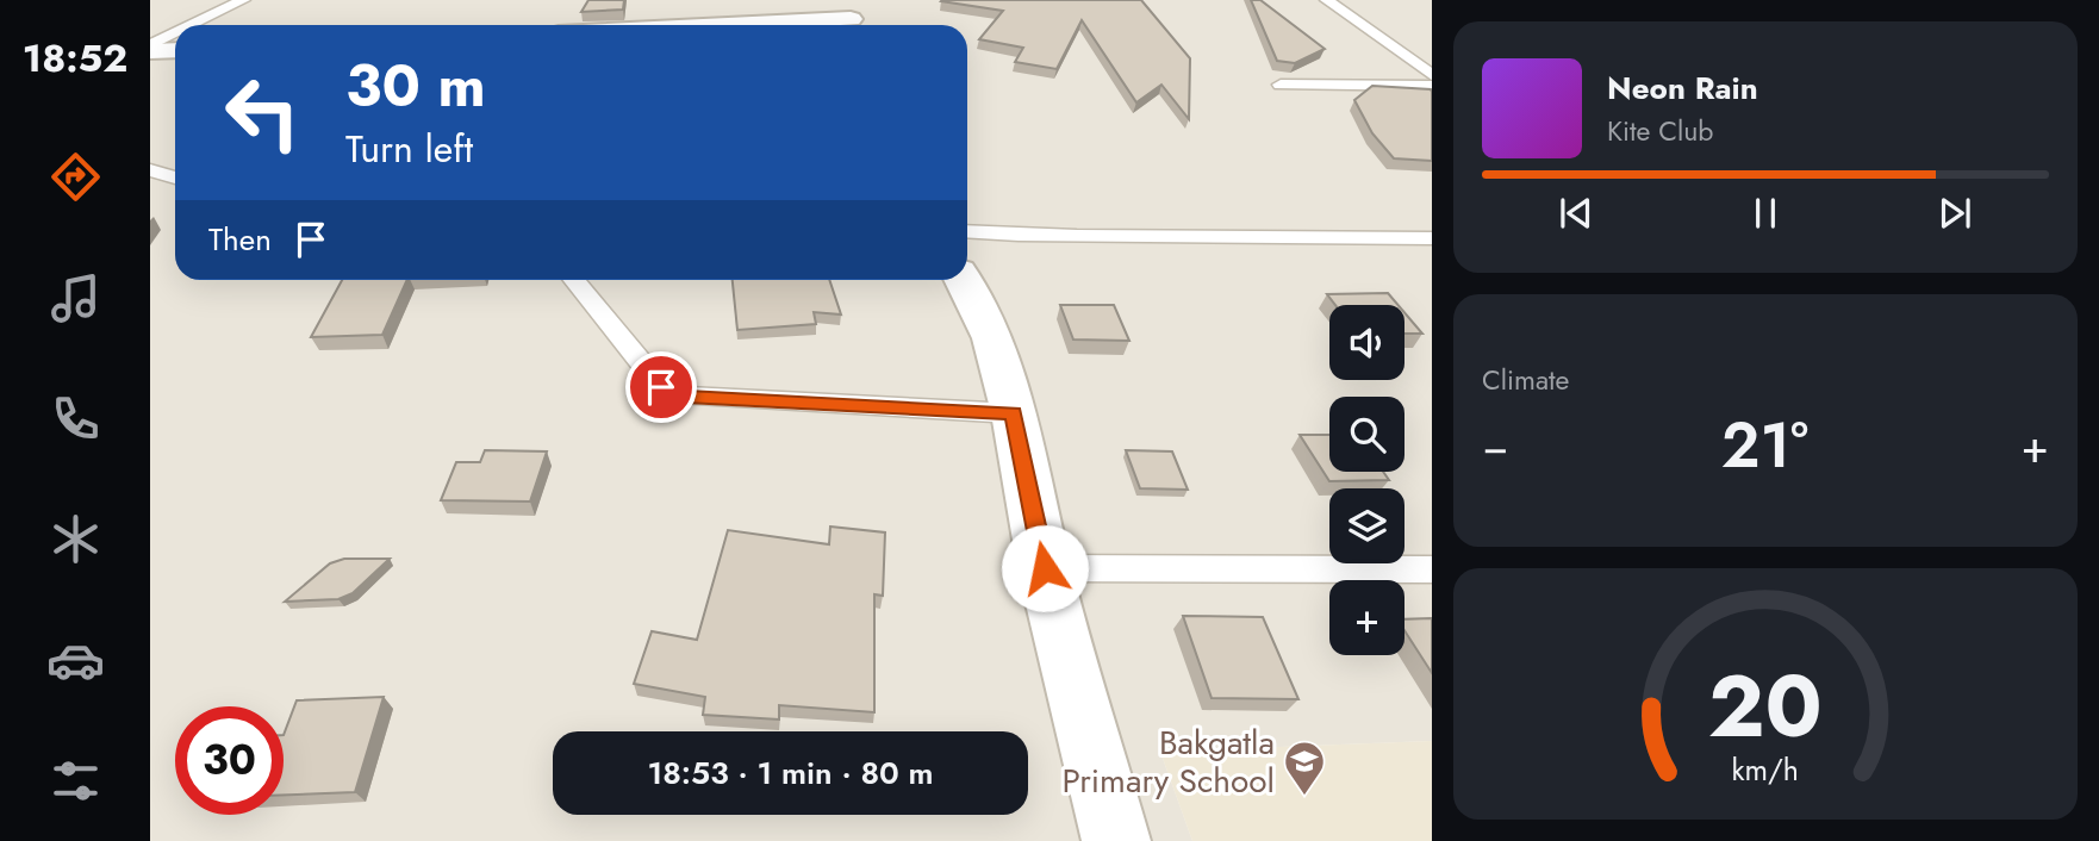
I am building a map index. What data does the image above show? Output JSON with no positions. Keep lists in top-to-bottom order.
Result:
{
  "places": {
    "school or university": ["Bakgatla Primary School"]
  },
  "page": {
    "tabs": "18:52",
    "turn": ["30 m", "Turn left"],
    "song": ["Neon Rain", "Kite Club"],
    "then": "Then",
    "tile": "Climate",
    "map_buttons": "+",
    "heat": ["−", "21°", "+"],
    "limit": "30",
    "trip": "18:53 · 1 min · 80 m",
    "gauge": ["20", "km/h"]
  }
}
